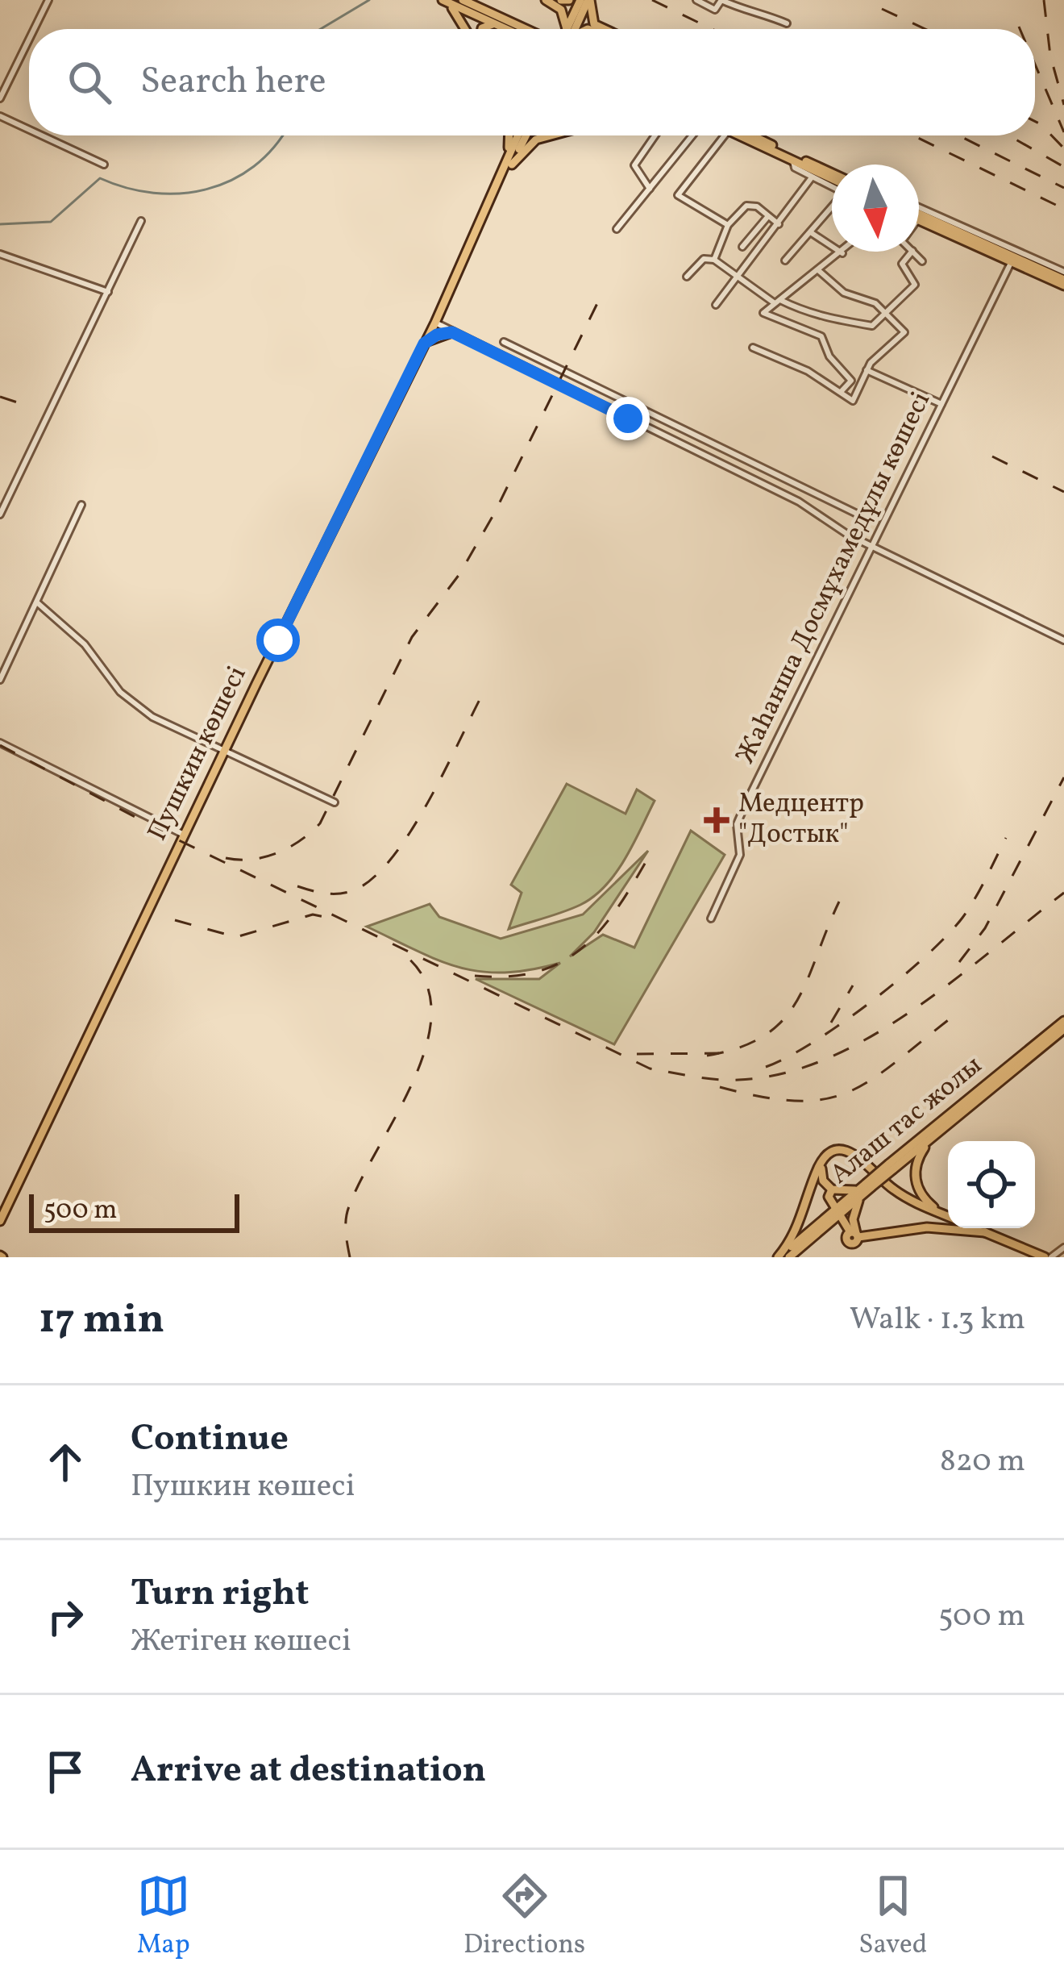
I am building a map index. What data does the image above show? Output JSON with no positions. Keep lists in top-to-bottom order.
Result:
{
  "streets": {
    "main road": ["Пушкин көшесі", "Алаш тас жолы"],
    "street": ["Жаһанша Досмұхамедұлы көшесі"]
  },
  "places": {
    "health": ["Медцентр \"Достык\""]
  },
  "scale_bar": "500 m",
  "north": "bottom",
  "page": {
    "search": "Search here",
    "scale": "500 m",
    "heading": ["17 min", "Walk · 1.3 km"],
    "list": [
      ["Continue", "Пушкин көшесі", "820 m"],
      ["Turn right", "Жетіген көшесі", "500 m"],
      "Arrive at destination"
    ],
    "nav": ["Map", "Directions", "Saved"]
  }
}
